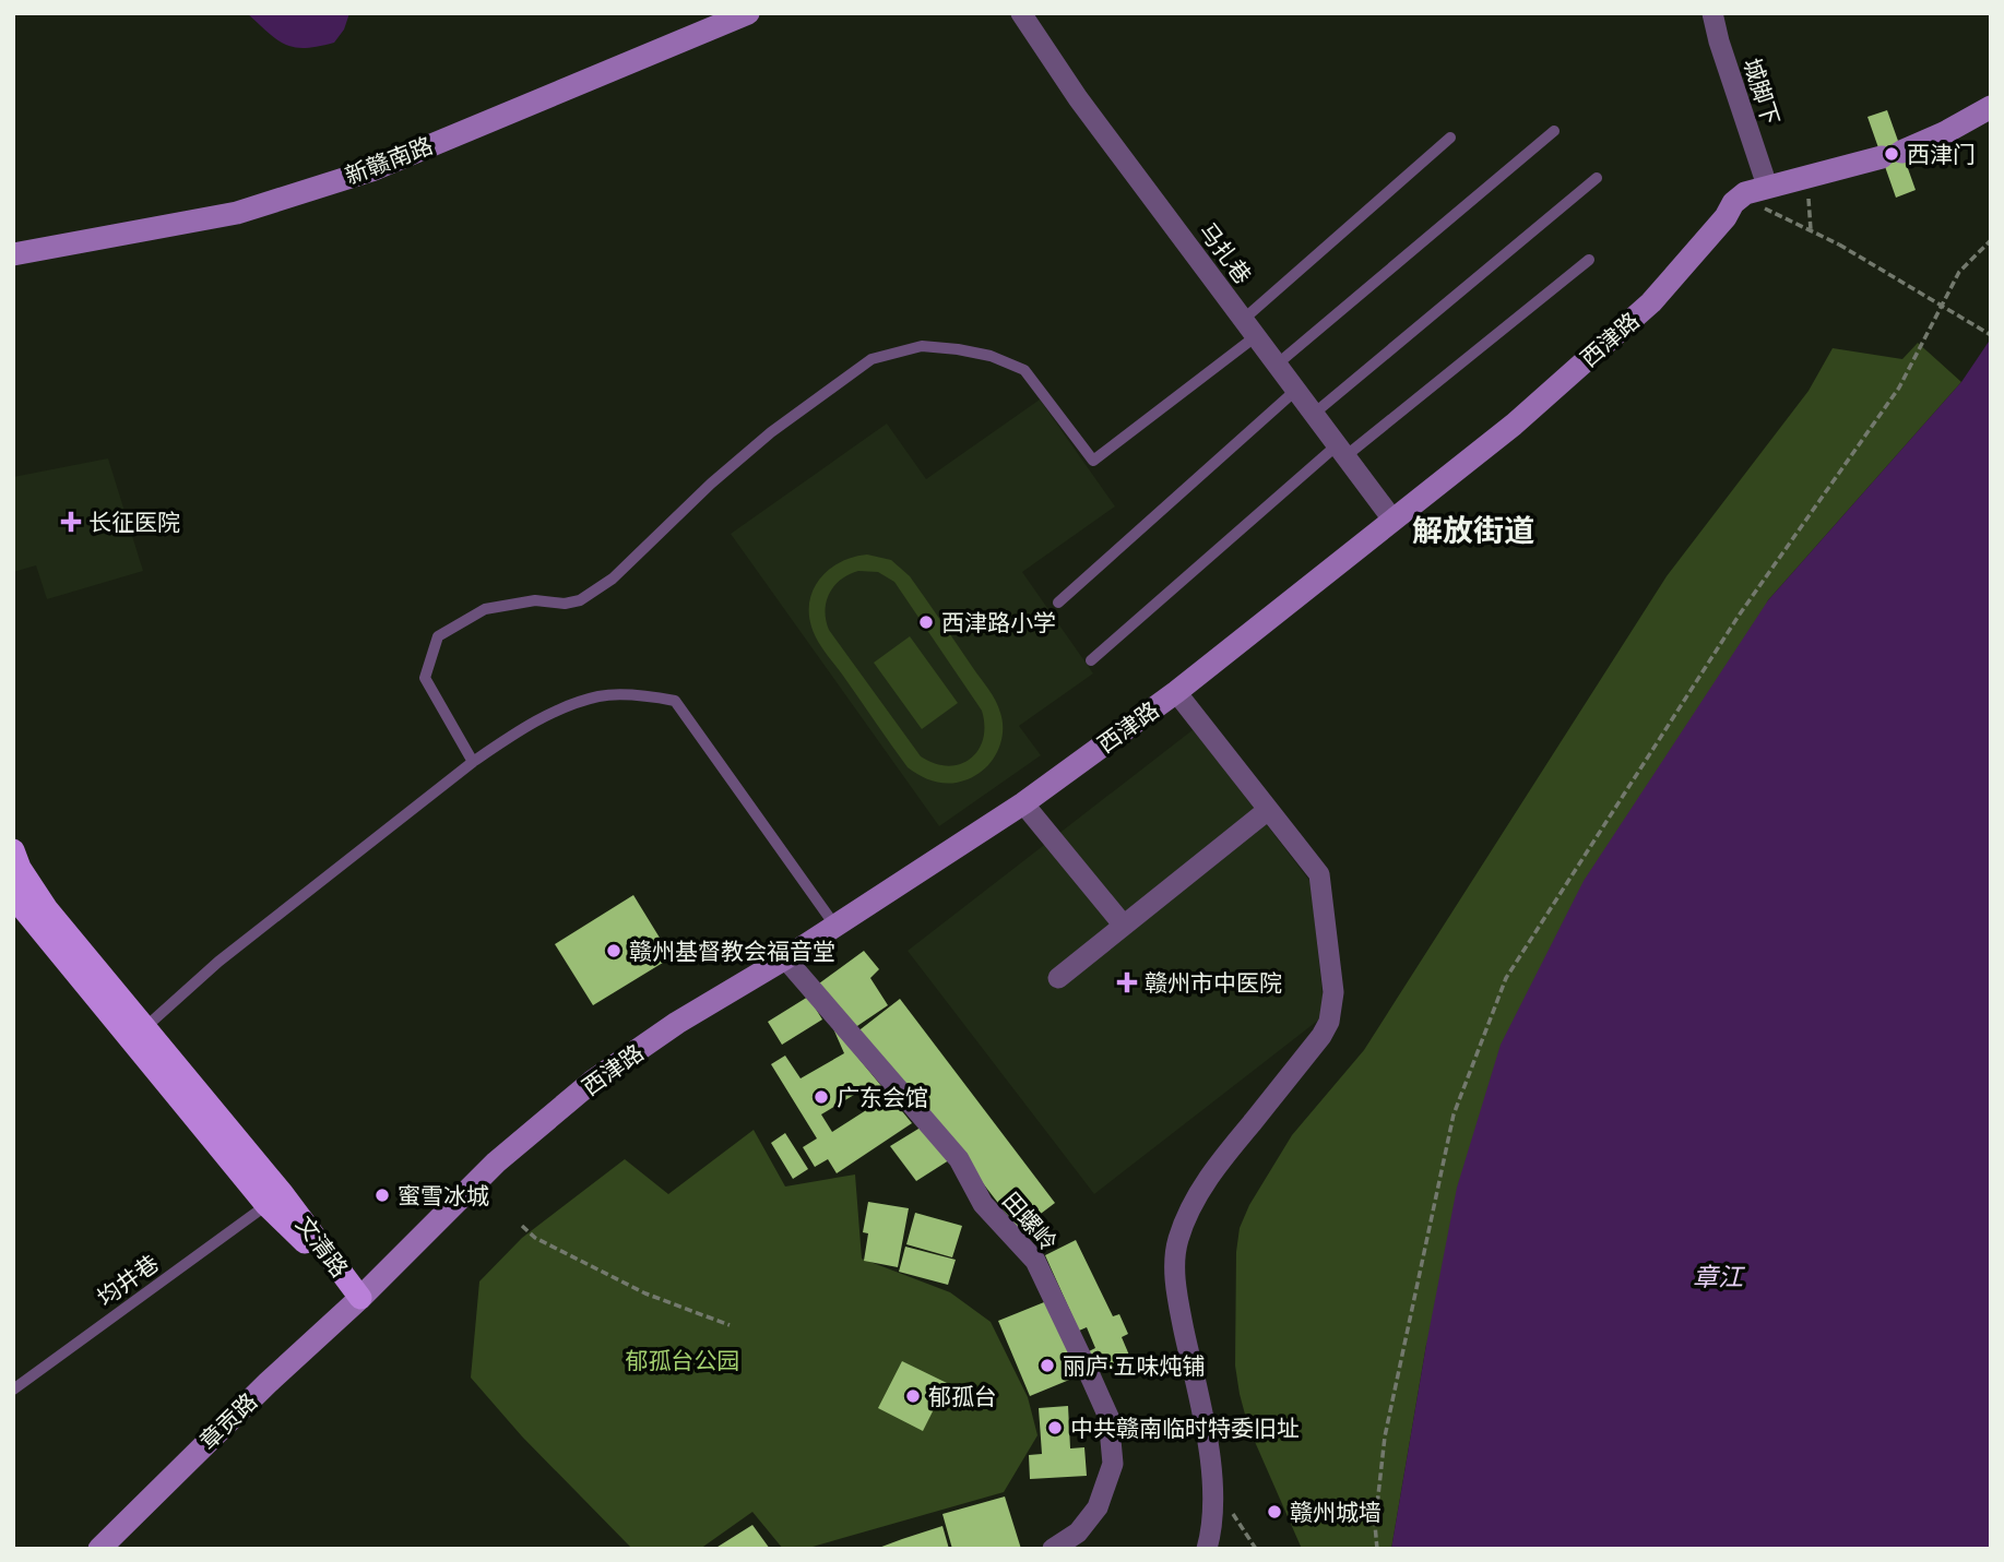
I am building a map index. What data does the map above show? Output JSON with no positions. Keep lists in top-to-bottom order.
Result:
{
  "streets": {
    "main road": [
      "新赣南路",
      "西津路",
      "文清路",
      "章贡路"
    ],
    "street": ["城脚下", "马扎巷", "田螺岭"],
    "lane": ["均井巷"]
  },
  "crossings": [
    ["城脚下", "西津路"],
    ["马扎巷", "西津路"],
    ["西津路", "田螺岭"],
    ["西津路", "文清路"],
    ["西津路", "章贡路"],
    ["文清路", "均井巷"],
    ["文清路", "章贡路"]
  ],
  "districts": ["解放街道"],
  "water": ["章江"],
  "parks": ["郁孤台公园"],
  "places": {
    "other": [
      "西津门",
      "西津路小学",
      "赣州基督教会福音堂",
      "广东会馆",
      "蜜雪冰城",
      "丽庐·五味炖铺",
      "郁孤台",
      "中共赣南临时特委旧址",
      "赣州城墙"
    ],
    "health": ["长征医院", "赣州市中医院"]
  }
}
